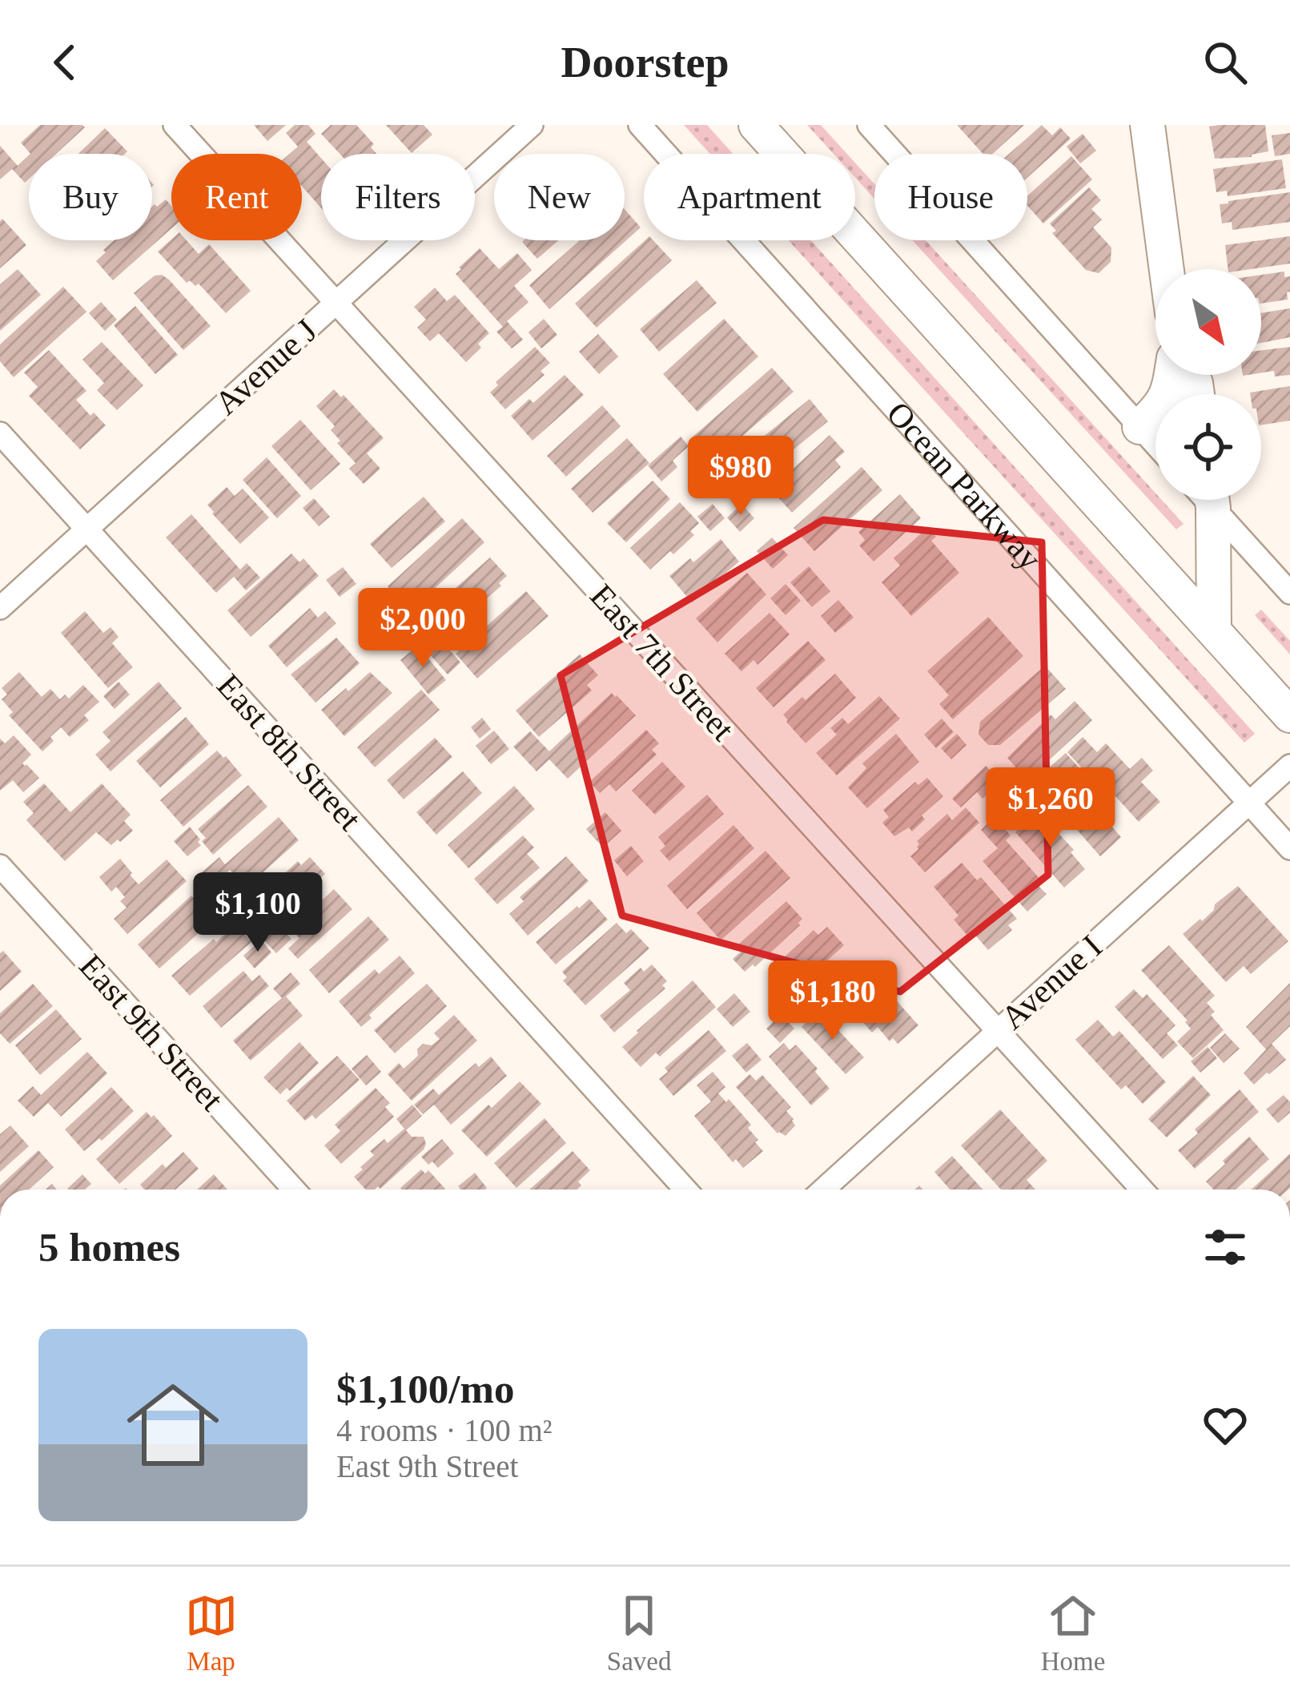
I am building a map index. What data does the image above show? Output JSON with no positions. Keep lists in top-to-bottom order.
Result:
{
  "streets": {
    "street": [
      "Avenue J",
      "Ocean Parkway",
      "East 7th Street",
      "East 8th Street",
      "Avenue I",
      "East 9th Street"
    ]
  },
  "crossings": [
    ["Avenue J", "East 7th Street"],
    ["Avenue J", "East 8th Street"],
    ["Ocean Parkway", "Avenue I"],
    ["East 7th Street", "Avenue I"]
  ],
  "north": "bottom right",
  "page": {
    "header": "Doorstep",
    "chip": [
      "Buy",
      "Rent",
      "Filters",
      "New",
      "Apartment",
      "House"
    ],
    "price": [
      "$980",
      "$2,000",
      "$1,260",
      "$1,100",
      "$1,180"
    ],
    "heading": "5 homes",
    "list": [
      {
        "name": "$1,100/mo",
        "note": "4 rooms · 100 m² · East 9th Street"
      }
    ],
    "tabs": ["Map", "Saved", "Home"]
  }
}
